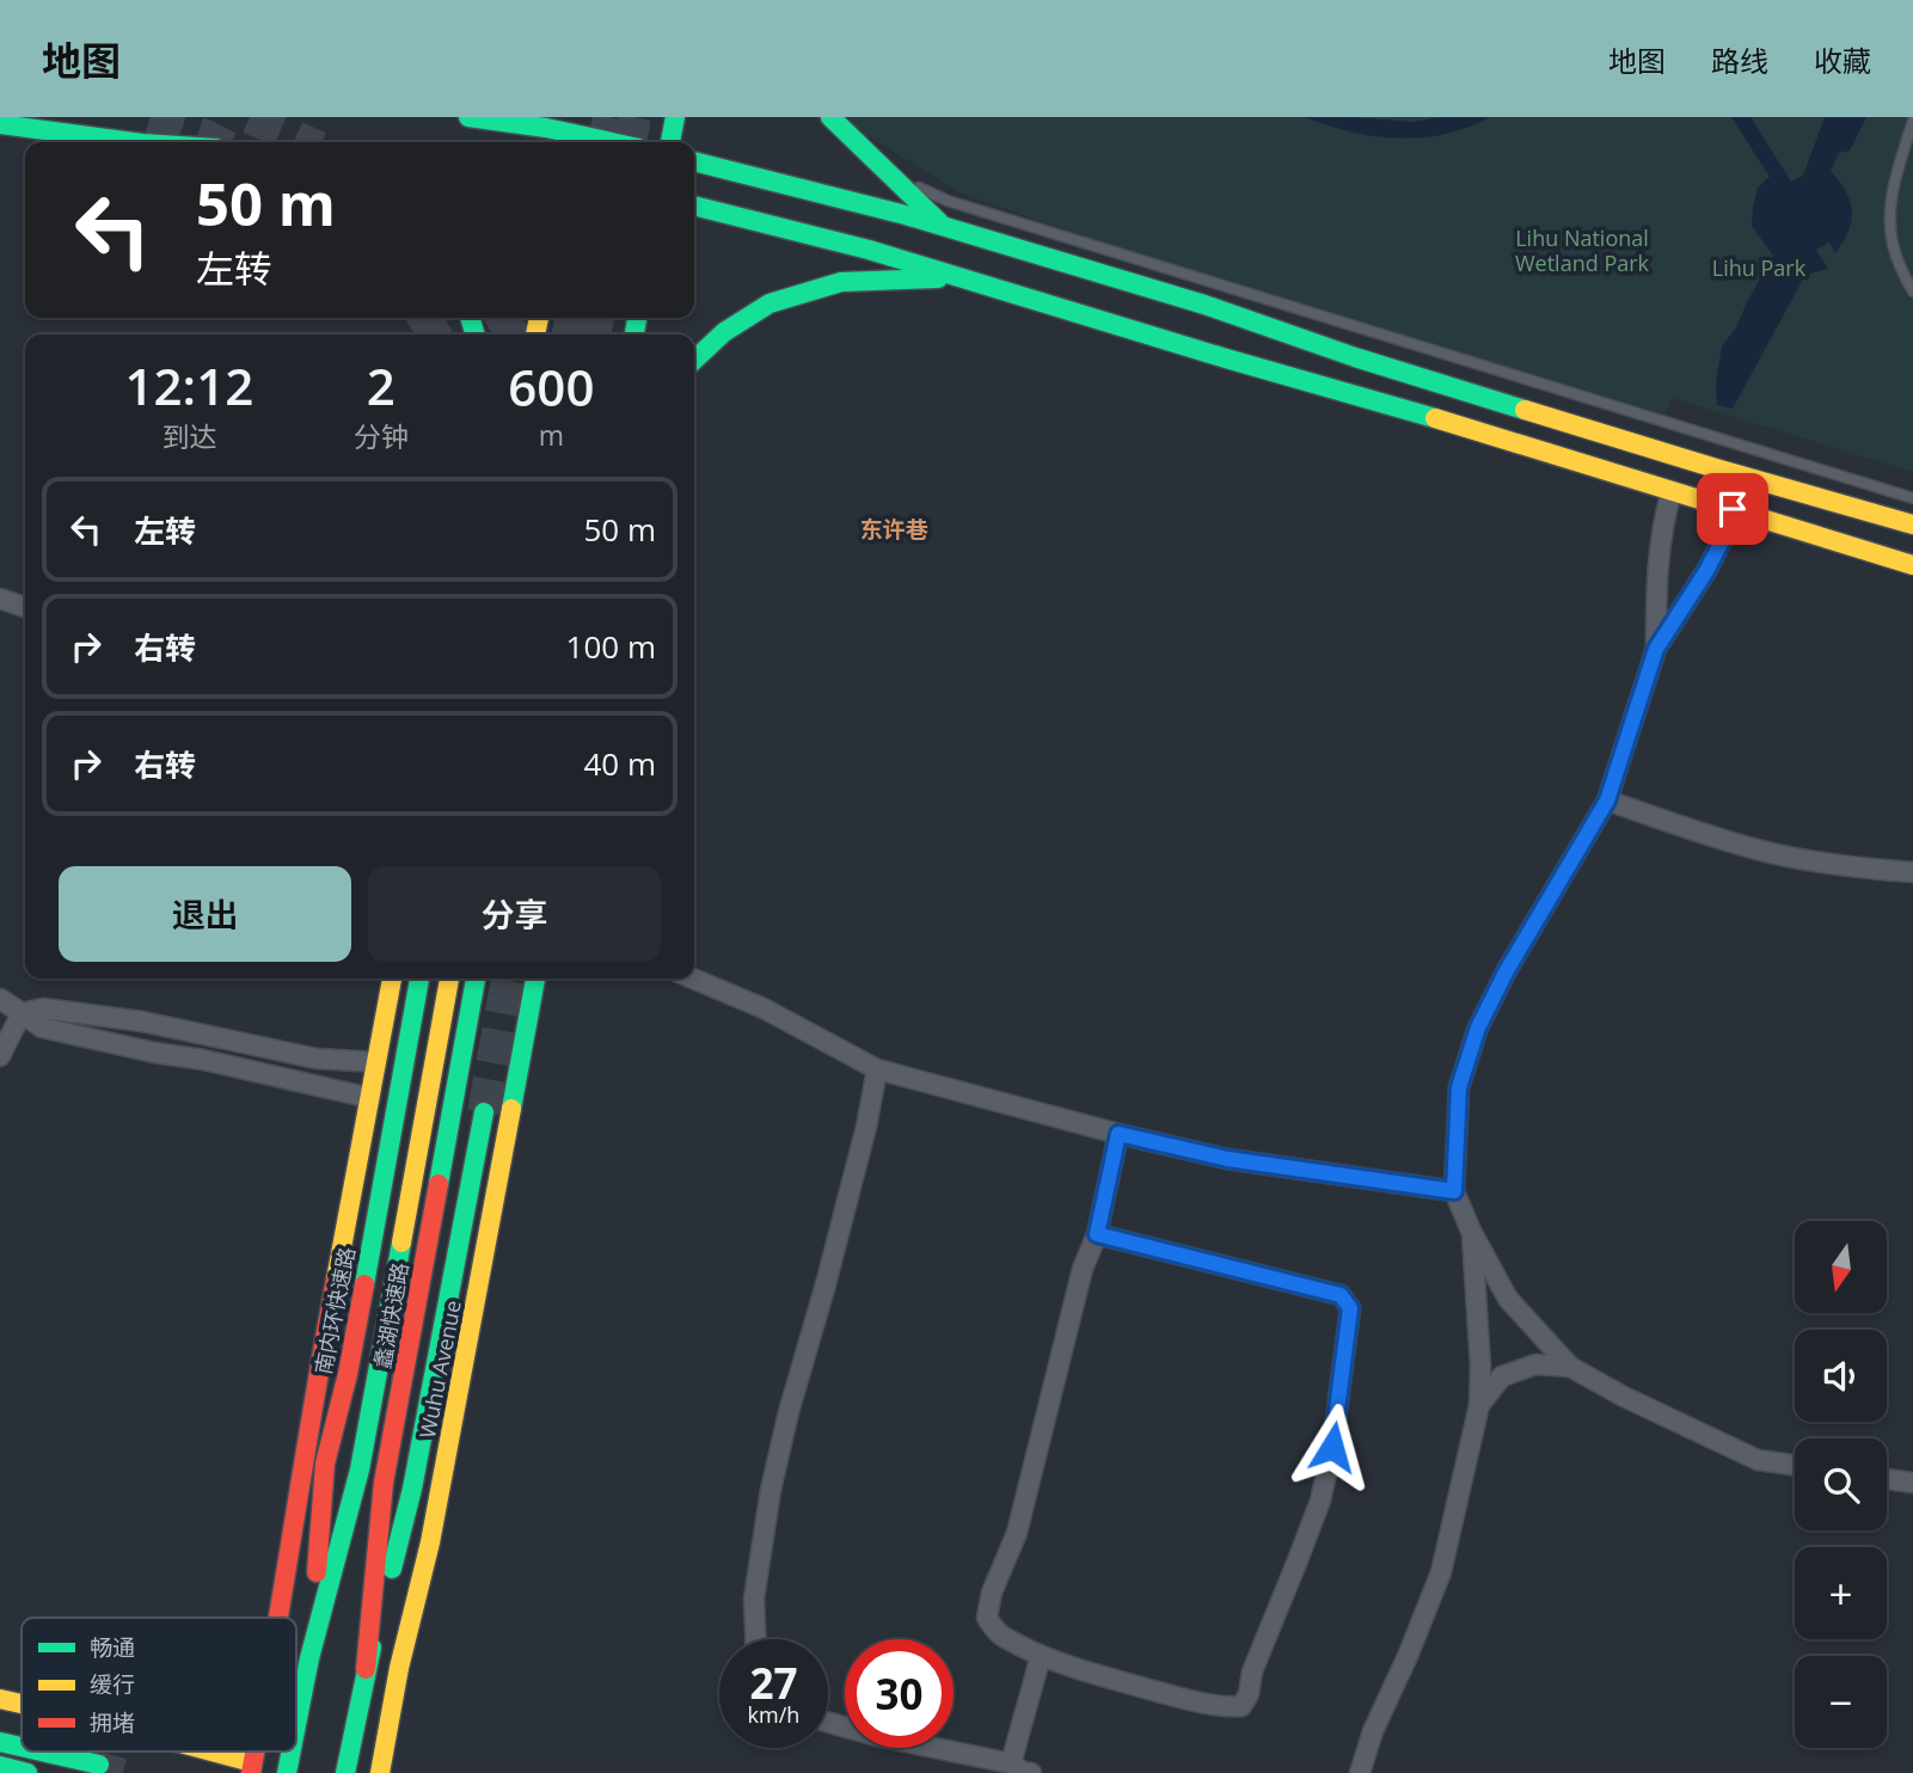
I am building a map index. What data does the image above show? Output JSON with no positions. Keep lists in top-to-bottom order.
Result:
{
  "streets": {
    "main road": ["南内环快速路", "蠡湖快速路", "Wuhu Avenue"]
  },
  "crossings": [
    ["南内环快速路", "蠡湖快速路"]
  ],
  "districts": ["东许巷"],
  "parks": ["Lihu National Wetland Park", "Lihu Park"],
  "legend": ["畅通", "缓行", "拥堵"],
  "north": "bottom",
  "page": {
    "header": "地图",
    "nav": ["地图", "路线", "收藏"],
    "turn": ["50 m", "左转"],
    "eta": [
      "12:12",
      "到达",
      "2",
      "分钟",
      "600",
      "m"
    ],
    "list": [
      {
        "name": "左转",
        "value": "50 m"
      },
      {
        "name": "右转",
        "value": "100 m"
      },
      {
        "name": "右转",
        "value": "40 m"
      }
    ],
    "buttons": ["退出", "分享"],
    "map_buttons": ["+", "−"],
    "speed": "27 km/h",
    "limit": "30"
  }
}
